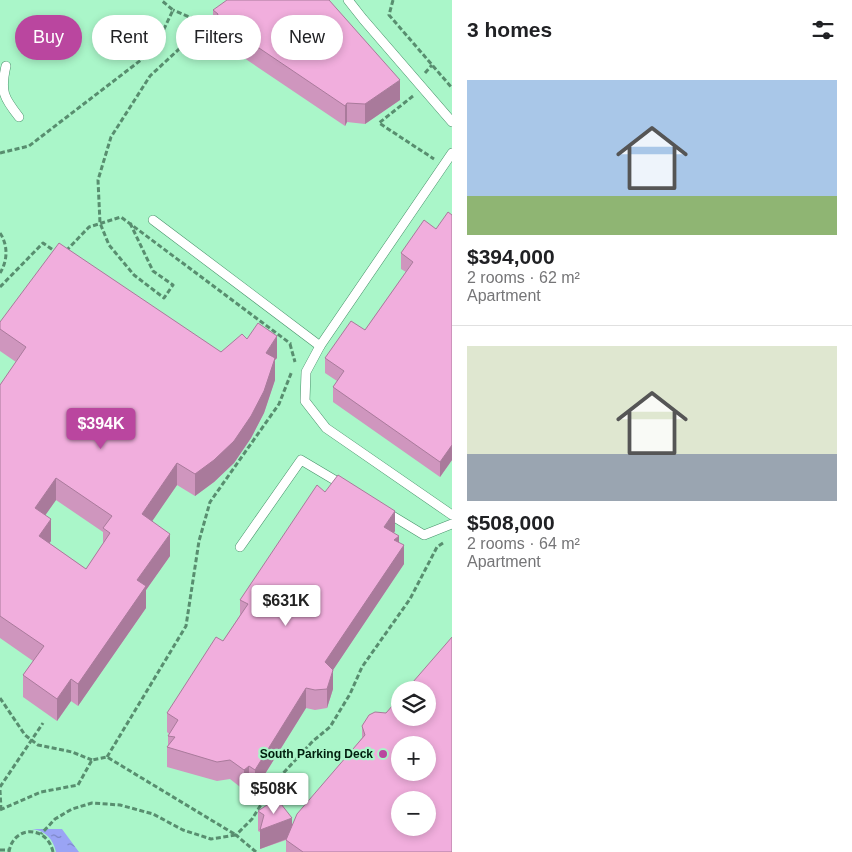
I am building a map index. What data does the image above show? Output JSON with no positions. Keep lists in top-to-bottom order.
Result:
{
  "places": ["South Parking Deck"],
  "page": {
    "heading": "3 homes",
    "chip": [
      "Buy",
      "Rent",
      "Filters",
      "New"
    ],
    "list": [
      {
        "name": "$394,000",
        "note": "2 rooms · 62 m² · Apartment"
      },
      {
        "name": "$508,000",
        "note": "2 rooms · 64 m² · Apartment"
      }
    ],
    "price": ["$394K", "$631K", "$508K"],
    "map_buttons": ["+", "−"]
  }
}
